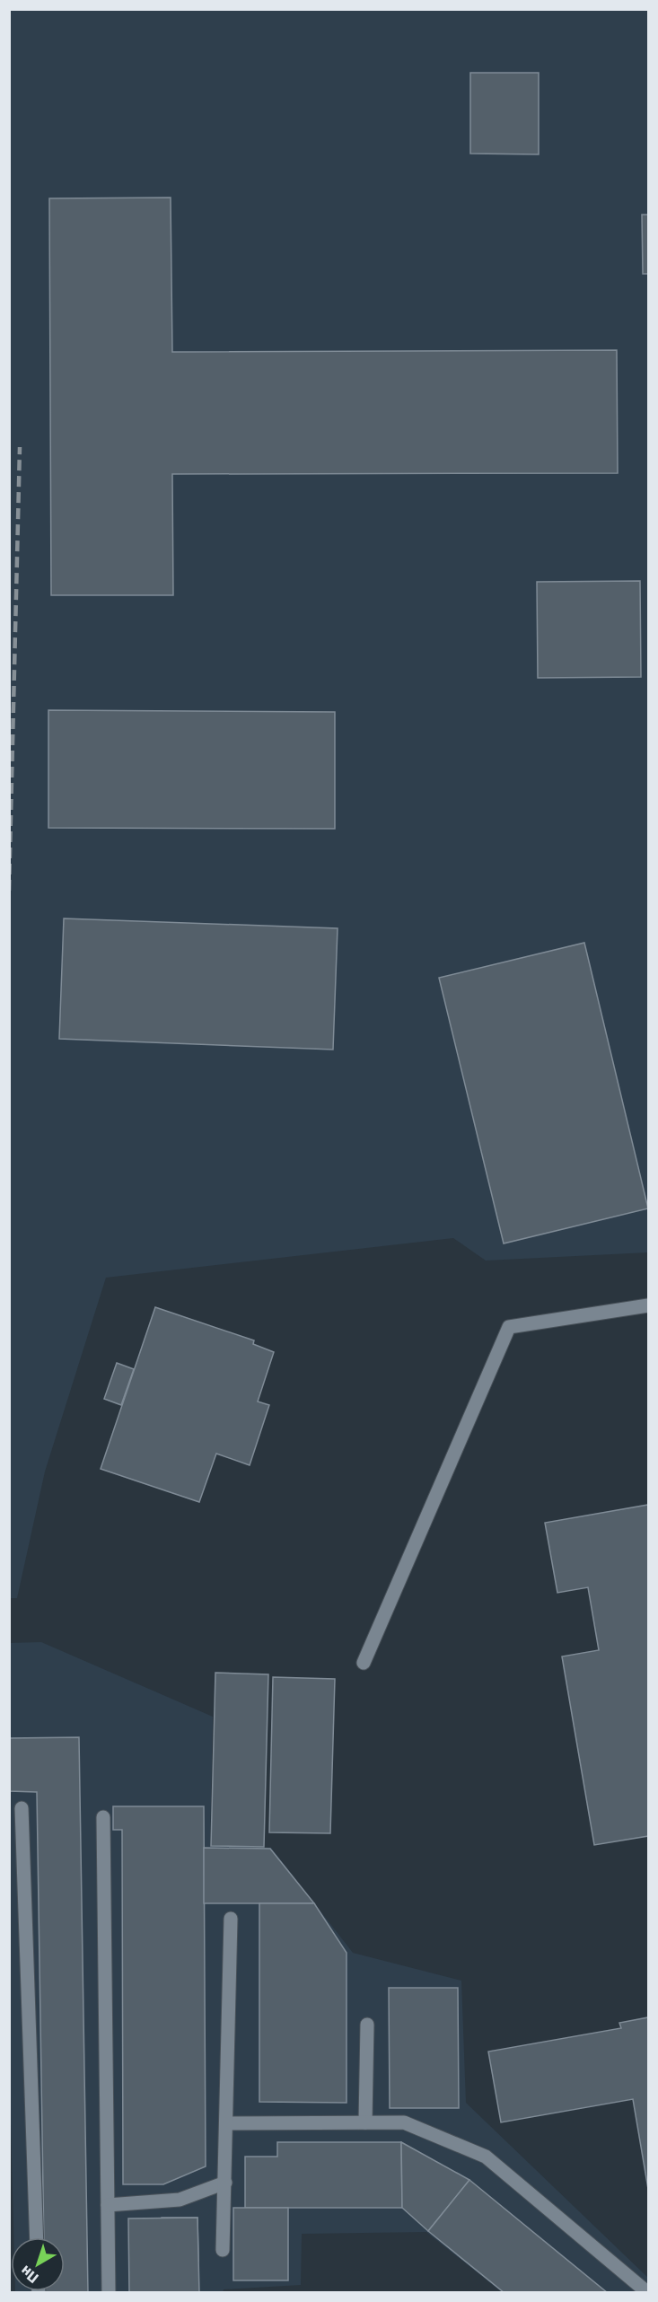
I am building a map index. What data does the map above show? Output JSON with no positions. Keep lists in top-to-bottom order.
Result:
{
  "north": "bottom left"
}
